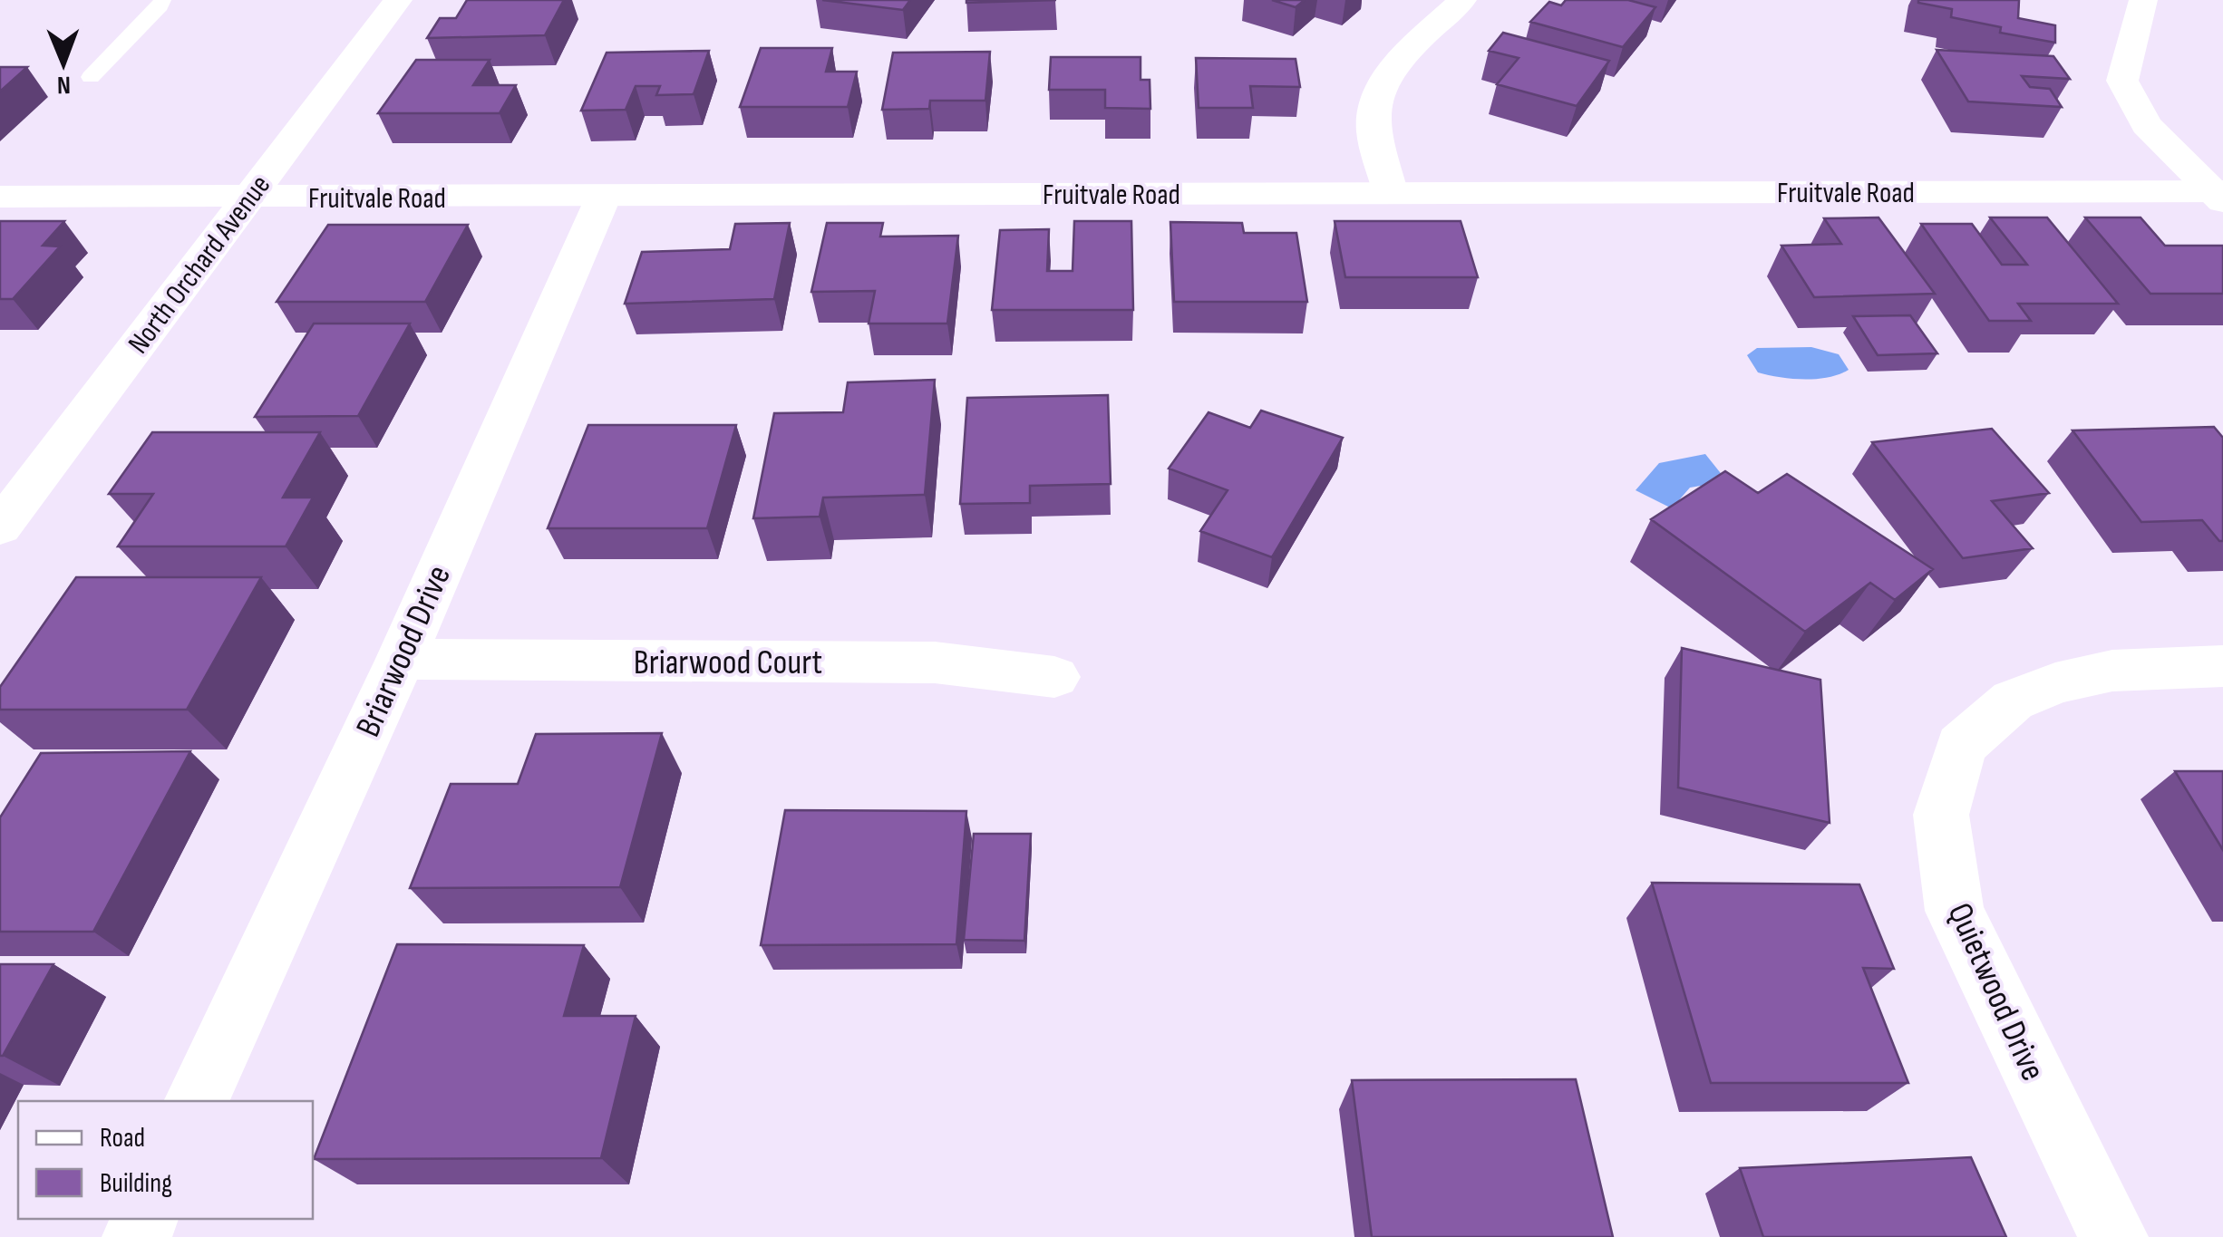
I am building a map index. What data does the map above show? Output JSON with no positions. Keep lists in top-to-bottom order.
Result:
{
  "streets": {
    "street": [
      "Fruitvale Road",
      "North Orchard Avenue",
      "Briarwood Drive",
      "Briarwood Court",
      "Quietwood Drive"
    ]
  },
  "crossings": [
    ["Fruitvale Road", "North Orchard Avenue"],
    ["Fruitvale Road", "Briarwood Drive"],
    ["Briarwood Drive", "Briarwood Court"]
  ],
  "legend": ["Road", "Building"],
  "north": "bottom"
}
